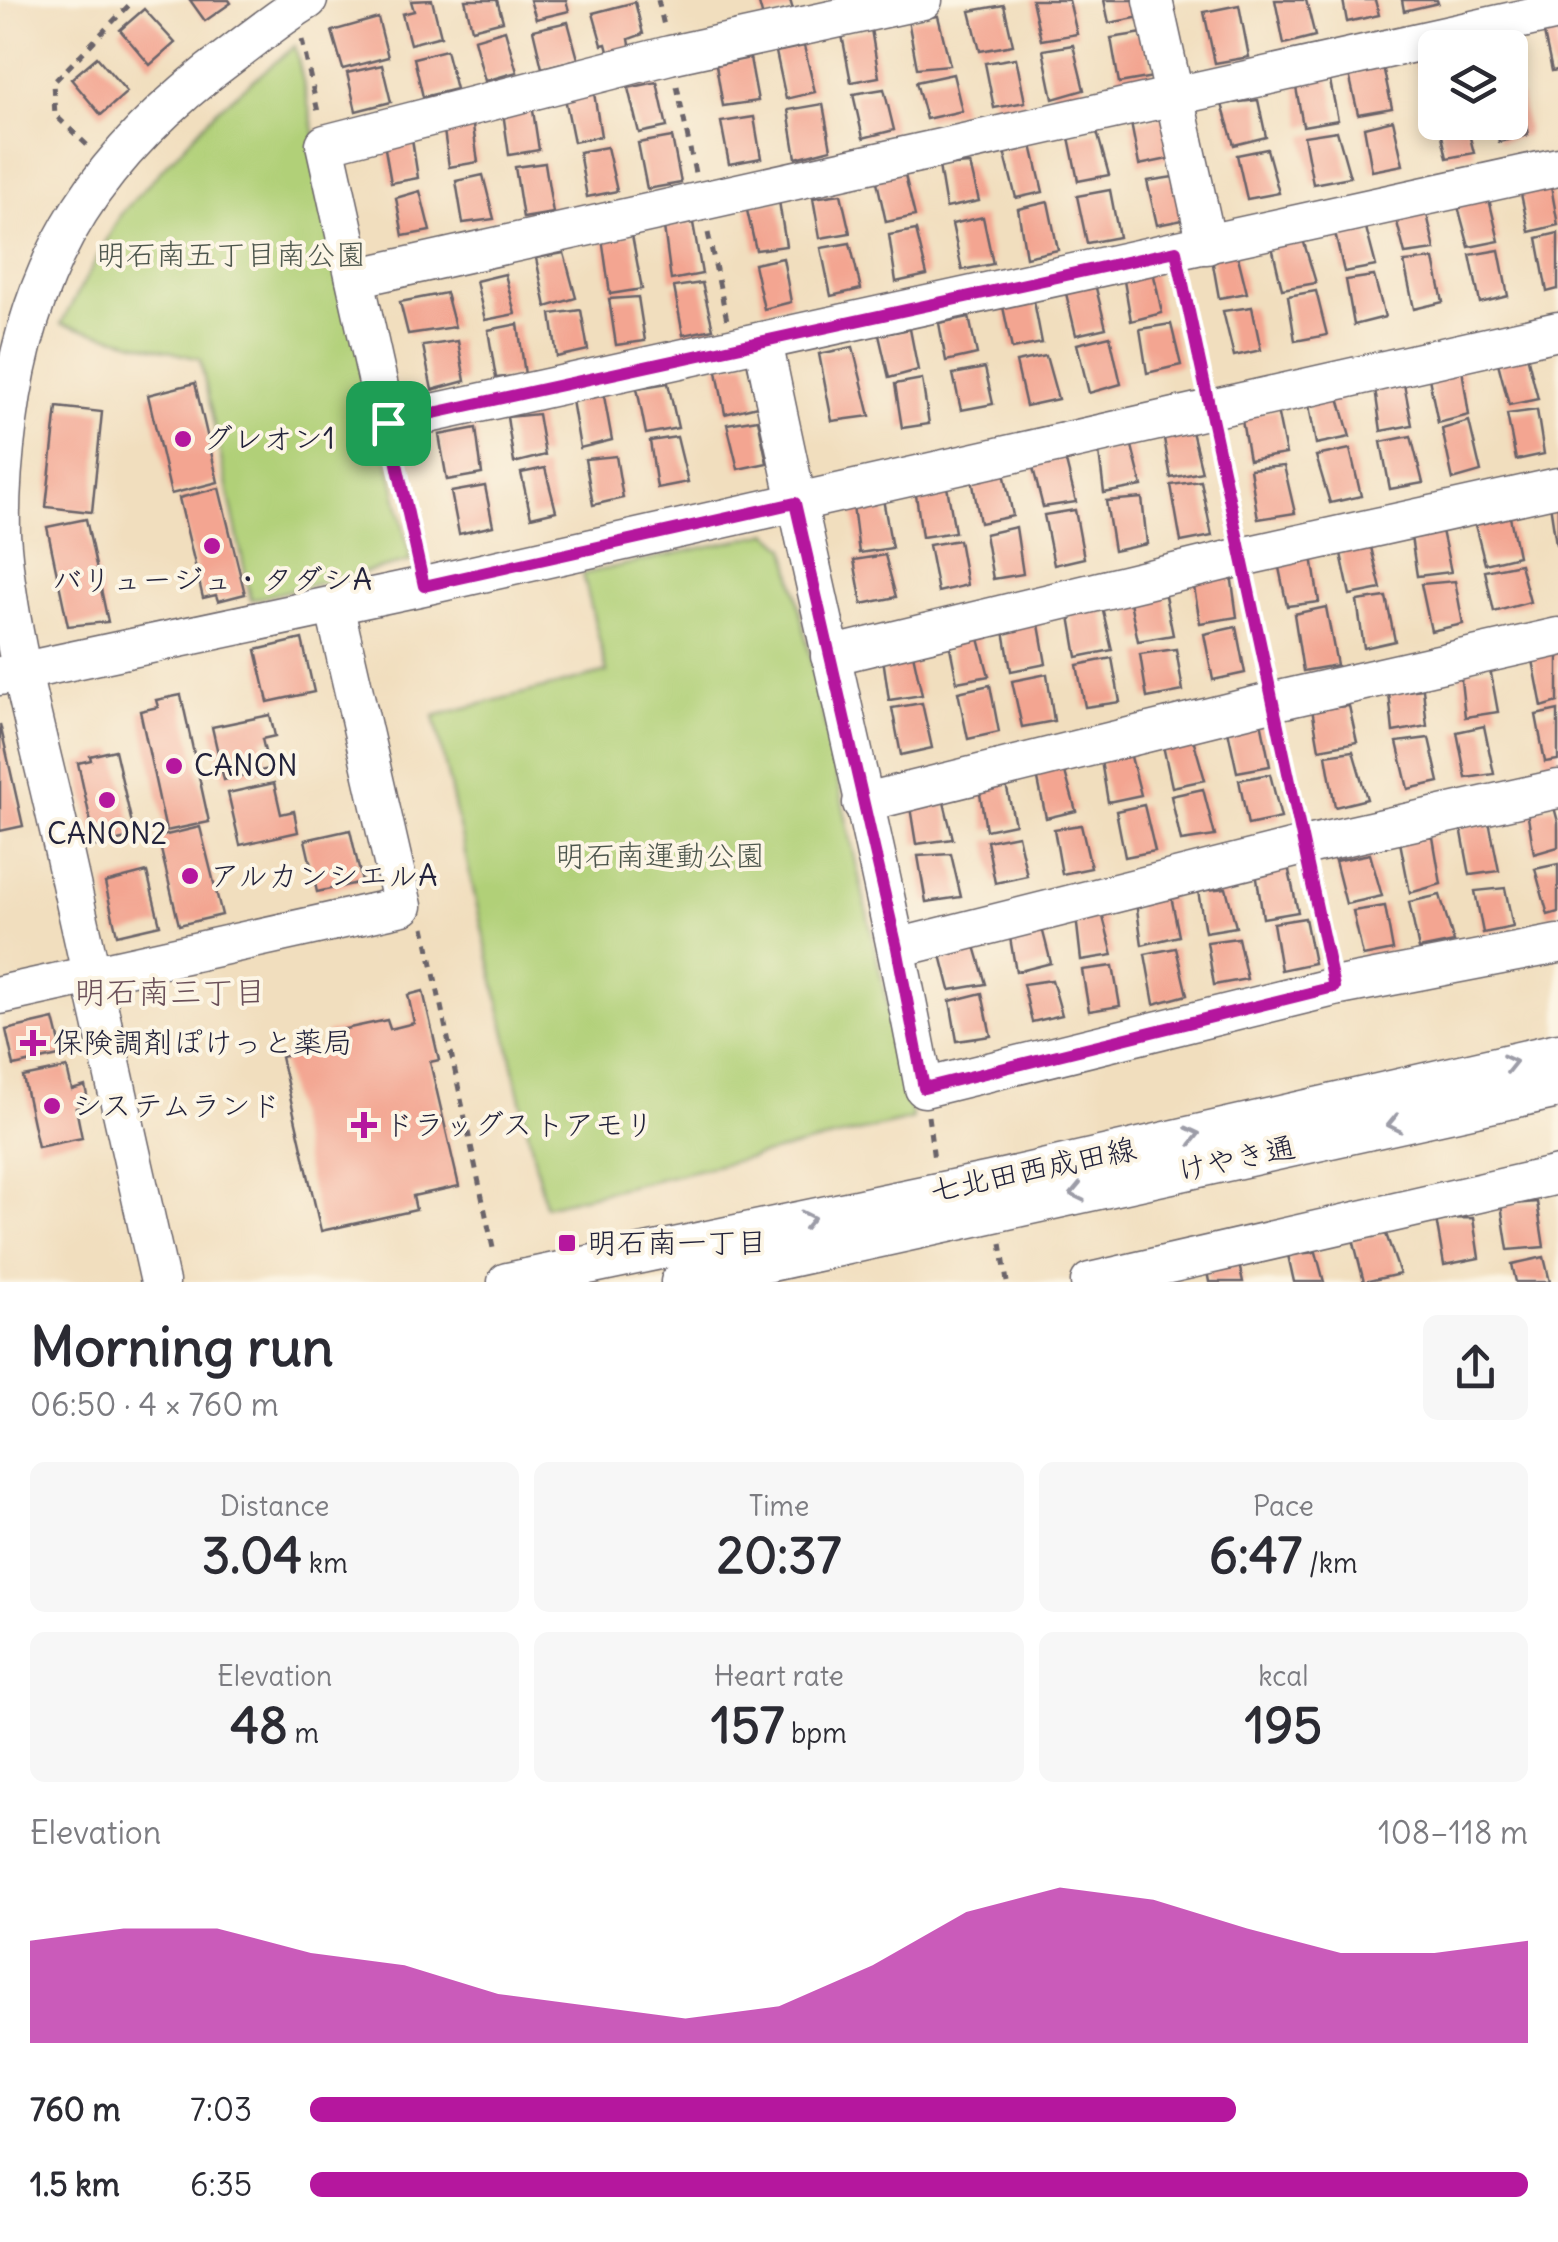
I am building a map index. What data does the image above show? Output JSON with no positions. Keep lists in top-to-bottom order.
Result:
{
  "streets": {
    "street": ["けやき通", "七北田西成田線"]
  },
  "districts": ["明石南三丁目"],
  "parks": ["明石南五丁目南公園", "明石南運動公園"],
  "places": {
    "other": [
      "グレオン1",
      "バリュージュ・タダシA",
      "CANON",
      "CANON2",
      "アルカンシエルA",
      "システムランド"
    ],
    "health": ["保険調剤ぽけっと薬局", "ドラッグストアモリ"],
    "transit": ["明石南一丁目"]
  },
  "page": {
    "heading": ["Morning run", "06:50 · 4 × 760 m"],
    "stats": [
      ["Distance", "3.04 km"],
      ["Time", "20:37"],
      ["Pace", "6:47 /km"],
      ["Elevation", "48 m"],
      ["Heart rate", "157 bpm"],
      ["kcal", "195"]
    ],
    "chart": ["Elevation", "108–118 m"],
    "list": [
      {
        "name": "760 m",
        "note": "7:03"
      },
      {
        "name": "1.5 km",
        "note": "6:35"
      }
    ]
  }
}
